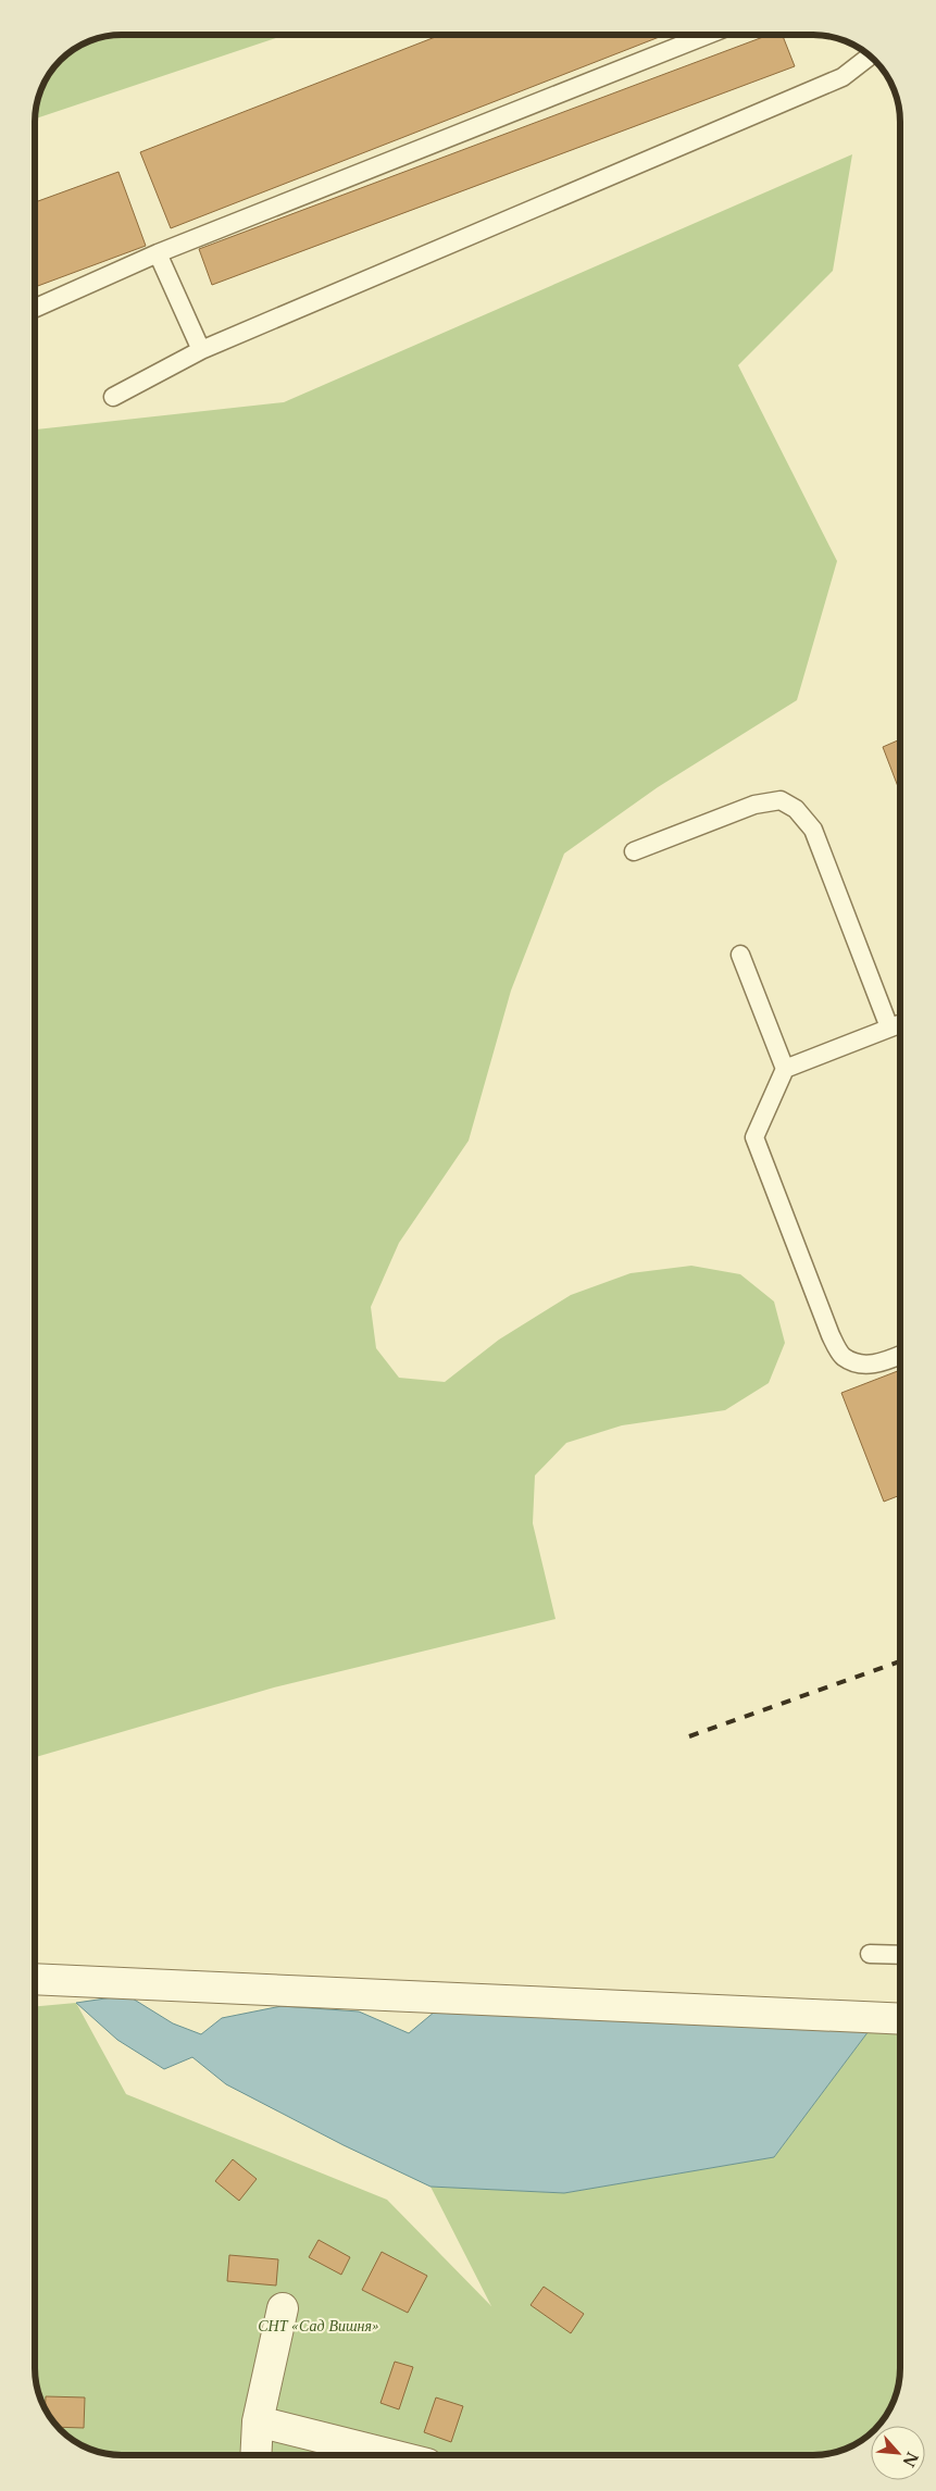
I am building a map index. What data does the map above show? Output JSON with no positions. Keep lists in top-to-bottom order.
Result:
{
  "parks": ["СНТ «Сад Вишня»"],
  "north": "bottom right"
}
